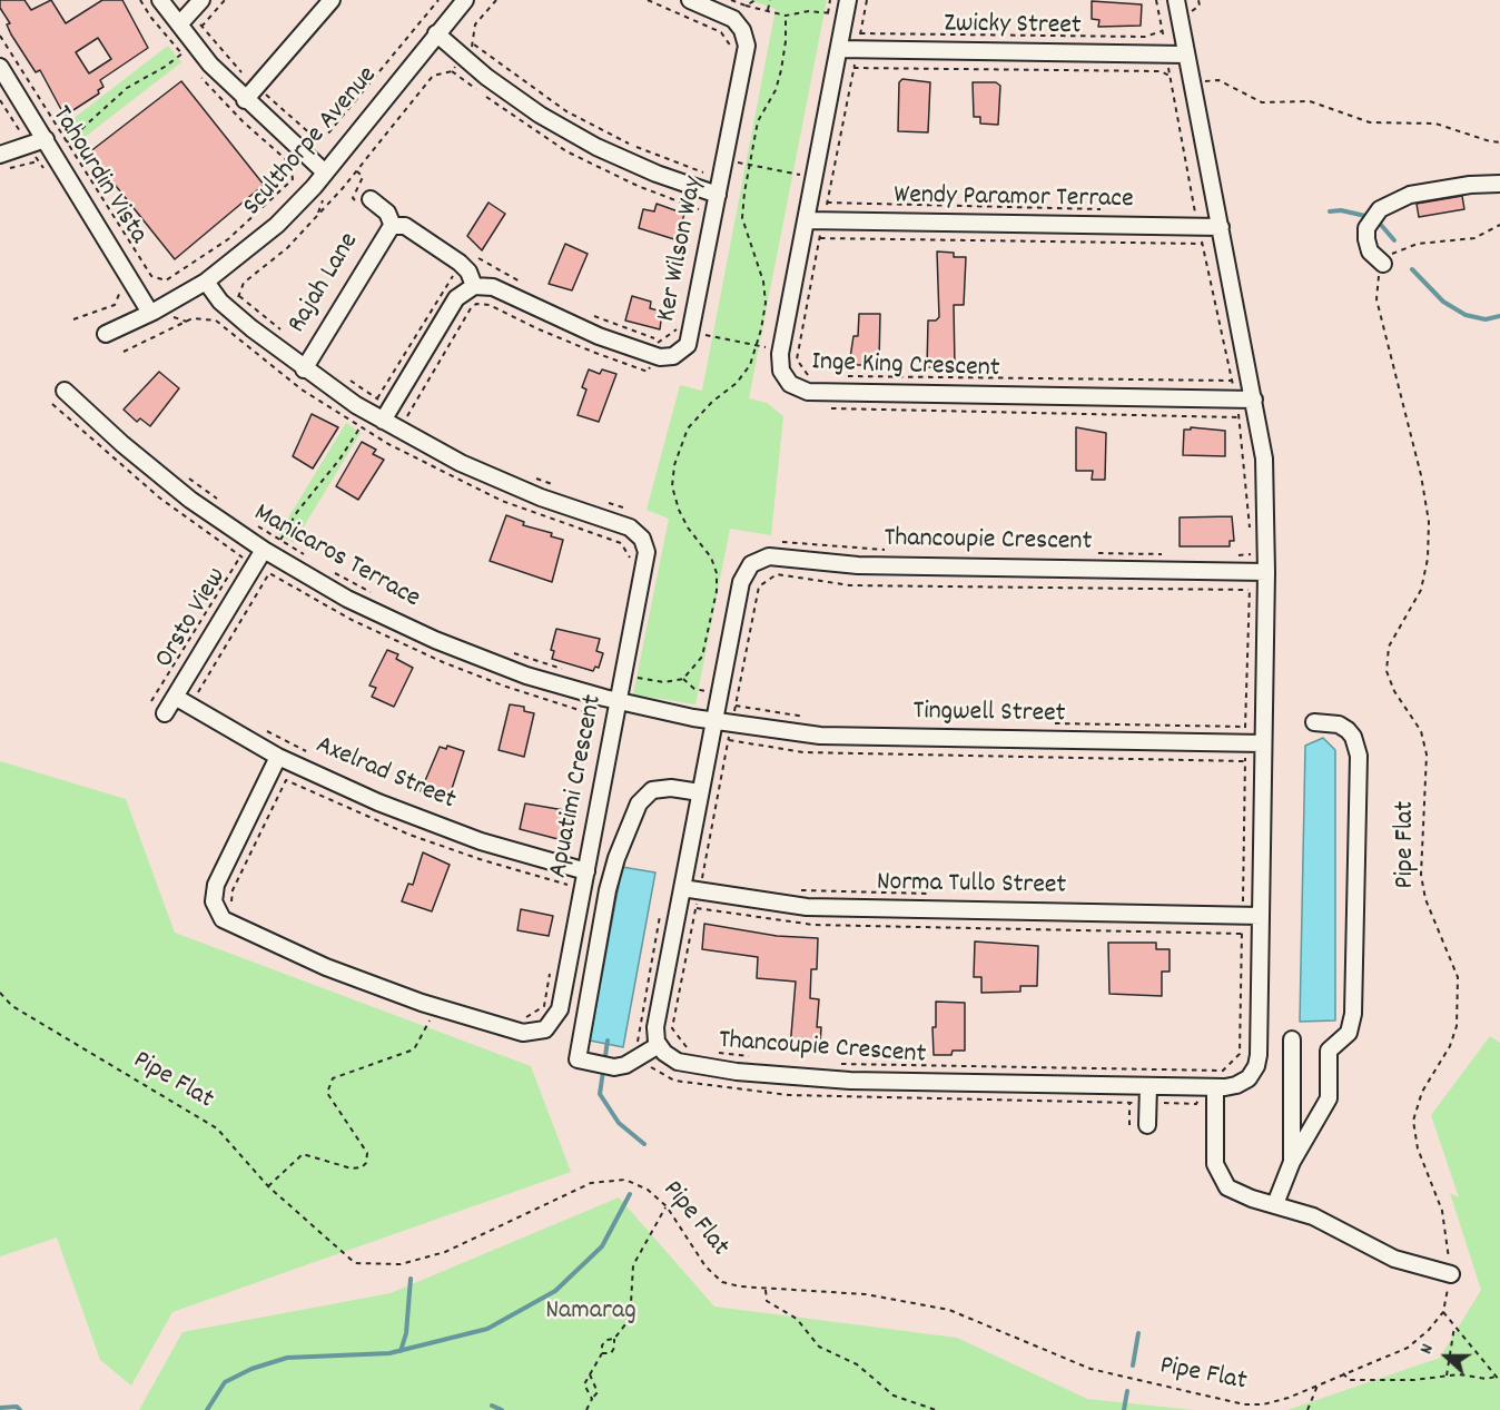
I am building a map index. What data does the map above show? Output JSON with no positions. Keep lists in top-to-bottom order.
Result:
{
  "streets": {
    "street": [
      "Zwicky Street",
      "Sculthorpe Avenue",
      "Tahourdin Vista",
      "Wendy Paramor Terrace",
      "Ker Wilson Way",
      "Rajah Lane",
      "Inge King Crescent",
      "Thancoupie Crescent",
      "Manicaros Terrace",
      "Orsto View",
      "Tingwell Street",
      "Axelrad Street",
      "Apuatimi Crescent",
      "Norma Tullo Street"
    ],
    "path": ["Pipe Flat"]
  },
  "crossings": [
    ["Zwicky Street", "Inge King Crescent"],
    ["Zwicky Street", "Thancoupie Crescent"],
    ["Sculthorpe Avenue", "Tahourdin Vista"],
    ["Sculthorpe Avenue", "Apuatimi Crescent"],
    ["Wendy Paramor Terrace", "Inge King Crescent"],
    ["Wendy Paramor Terrace", "Thancoupie Crescent"],
    ["Ker Wilson Way", "Rajah Lane"],
    ["Rajah Lane", "Apuatimi Crescent"],
    ["Inge King Crescent", "Thancoupie Crescent"],
    ["Thancoupie Crescent", "Manicaros Terrace"],
    ["Thancoupie Crescent", "Tingwell Street"],
    ["Thancoupie Crescent", "Norma Tullo Street"],
    ["Manicaros Terrace", "Orsto View"],
    ["Manicaros Terrace", "Tingwell Street"],
    ["Manicaros Terrace", "Apuatimi Crescent"],
    ["Orsto View", "Axelrad Street"],
    ["Axelrad Street", "Apuatimi Crescent"]
  ],
  "parks": ["Namarag"],
  "north": "left"
}
